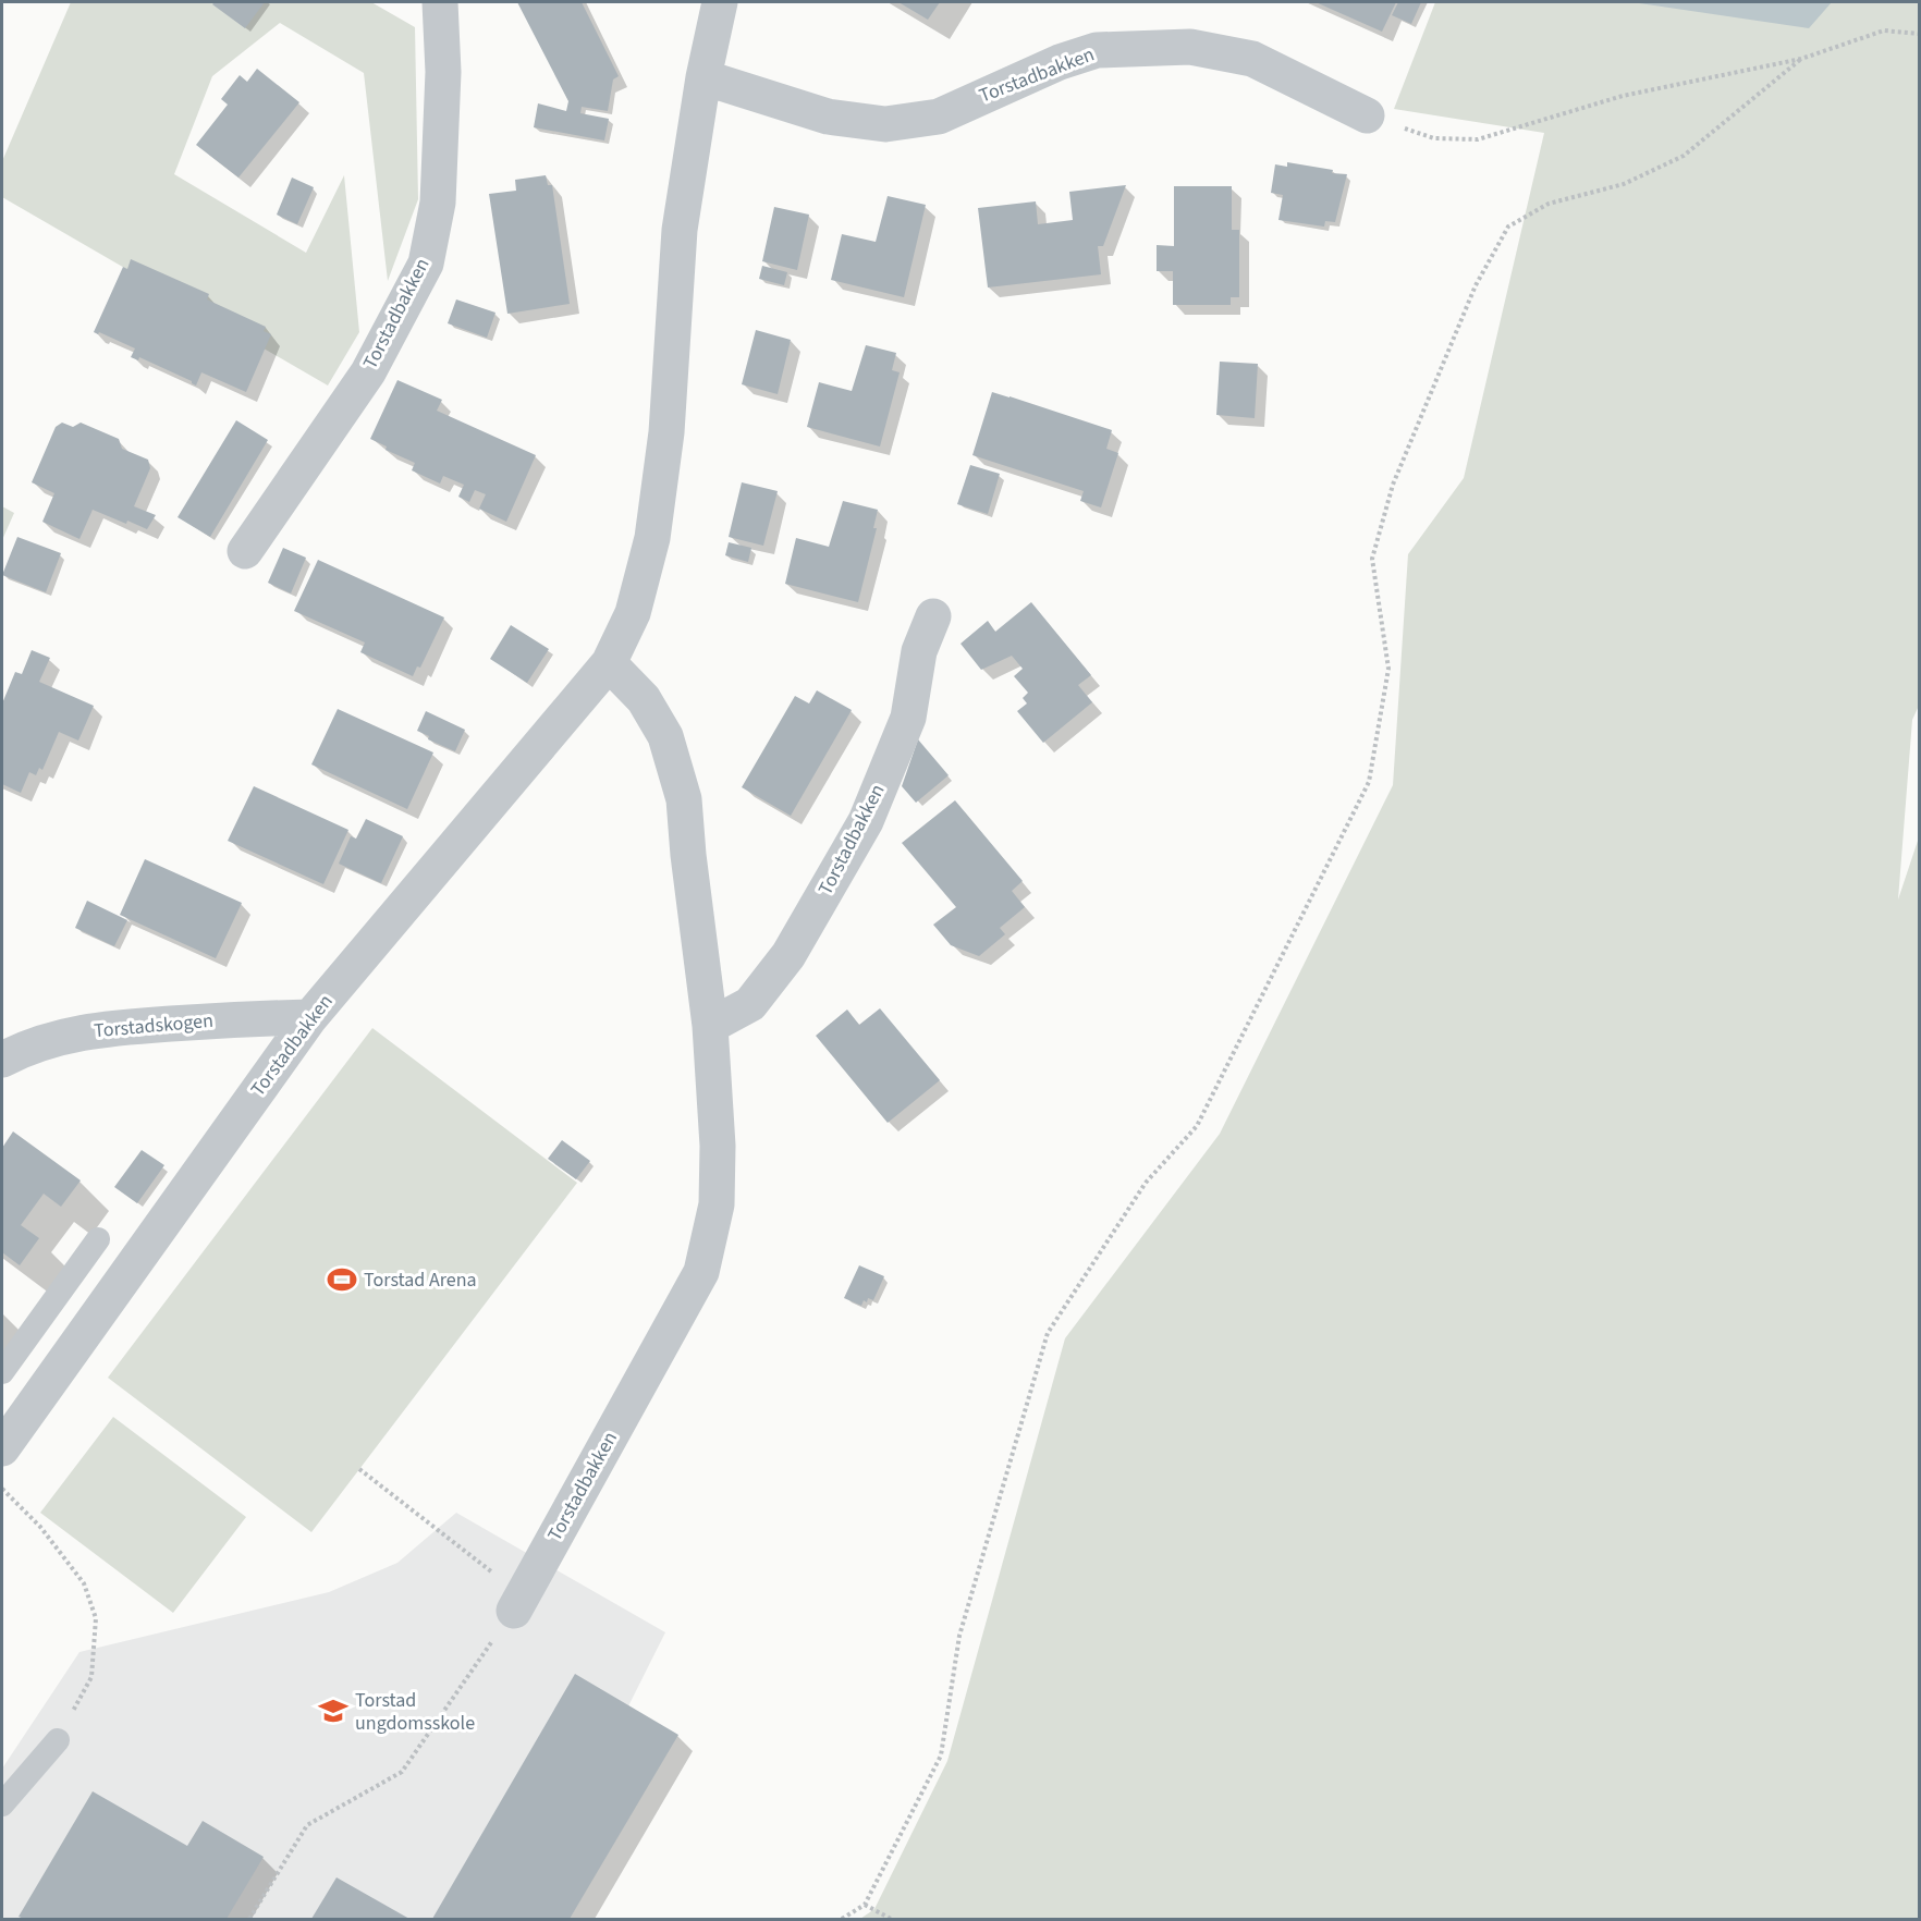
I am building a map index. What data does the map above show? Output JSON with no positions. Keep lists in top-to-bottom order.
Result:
{
  "streets": {
    "street": ["Torstadbakken", "Torstadskogen"]
  },
  "crossings": [
    ["Torstadbakken", "Torstadskogen"]
  ],
  "places": {
    "sports": ["Torstad Arena"],
    "school or university": ["Torstad ungdomsskole"]
  }
}
